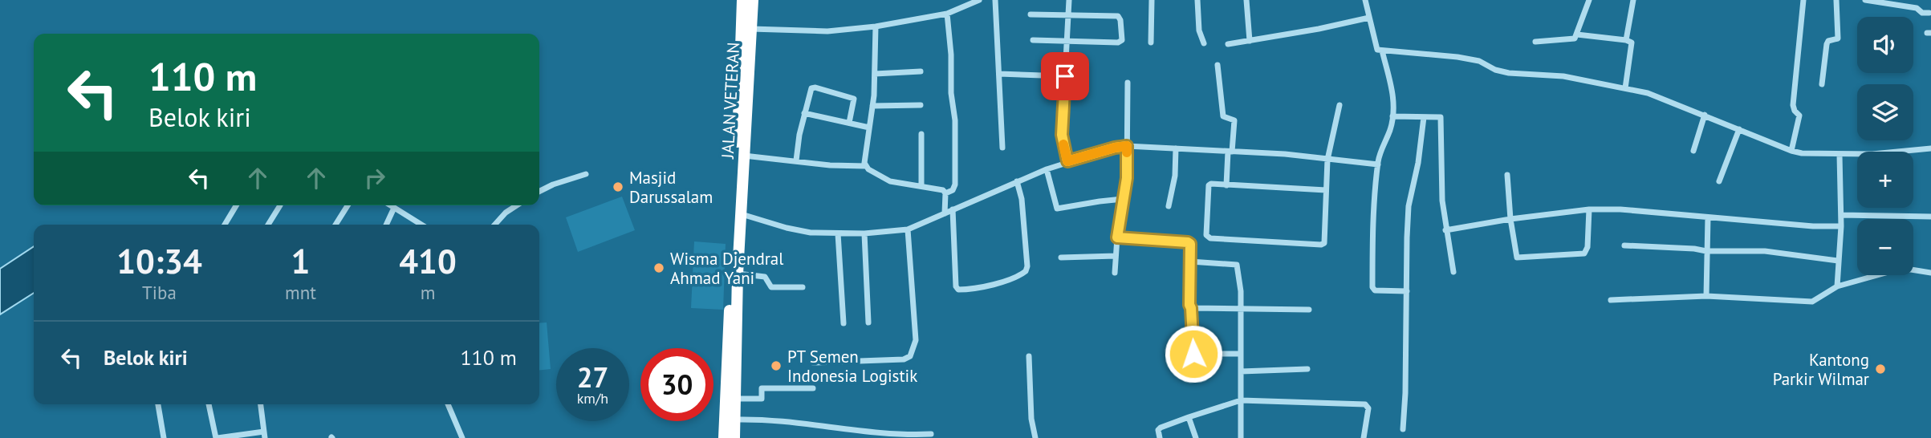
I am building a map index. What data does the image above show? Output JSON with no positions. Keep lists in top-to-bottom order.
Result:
{
  "streets": {
    "highway": ["JALAN VETERAN"]
  },
  "places": [
    "Masjid Darussalam",
    "Wisma Djendral Ahmad Yani",
    "PT Semen Indonesia Logistik",
    "Kantong Parkir Wilmar"
  ],
  "page": {
    "map_buttons": ["+", "−"],
    "turn": ["110 m", "Belok kiri"],
    "eta": [
      "10:34",
      "Tiba",
      "1",
      "mnt",
      "410",
      "m"
    ],
    "list": [
      {
        "name": "Belok kiri",
        "value": "110 m"
      }
    ],
    "speed": "27 km/h",
    "limit": "30"
  }
}
